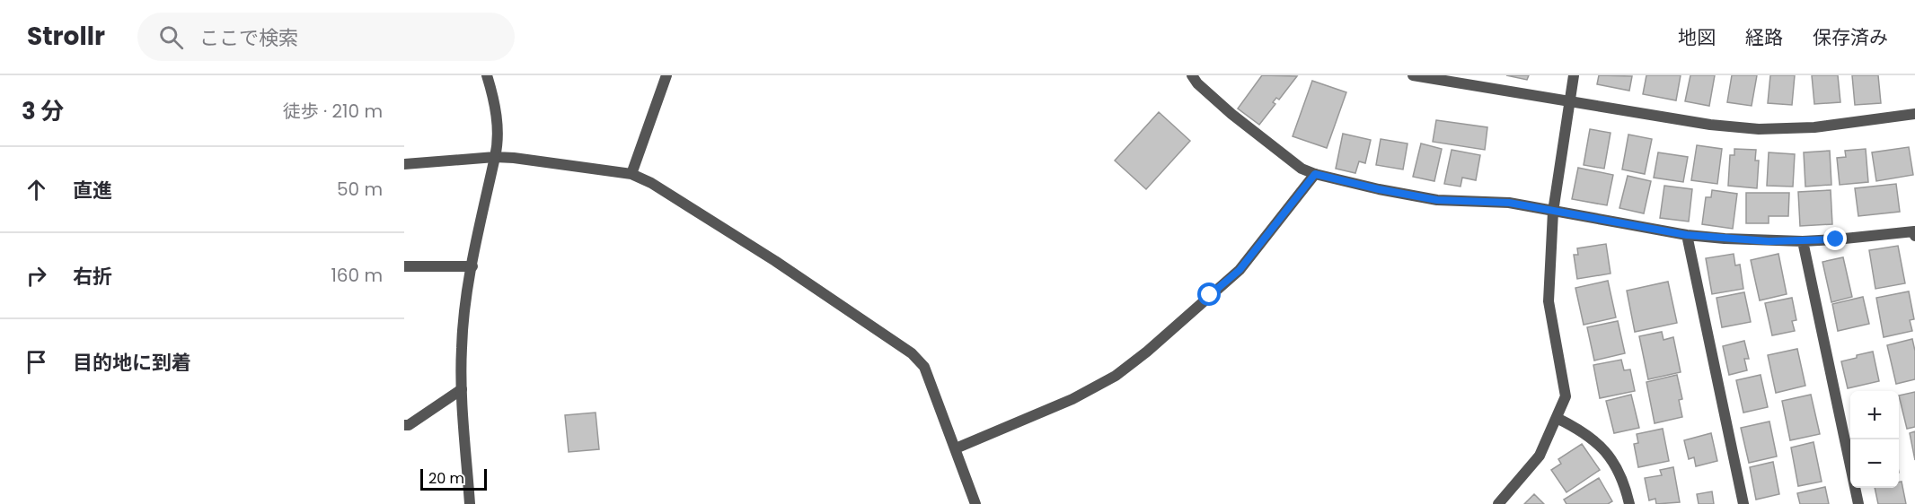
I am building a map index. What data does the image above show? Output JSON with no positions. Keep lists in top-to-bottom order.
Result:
{
  "scale_bar": "20 m",
  "page": {
    "header": "Strollr",
    "search": "ここで検索",
    "nav": ["地図", "経路", "保存済み"],
    "heading": ["3 分", "徒歩 · 210 m"],
    "list": [
      ["直進", "50 m"],
      ["右折", "160 m"],
      "目的地に到着"
    ],
    "map_buttons": ["+", "−"],
    "scale": "20 m"
  }
}
